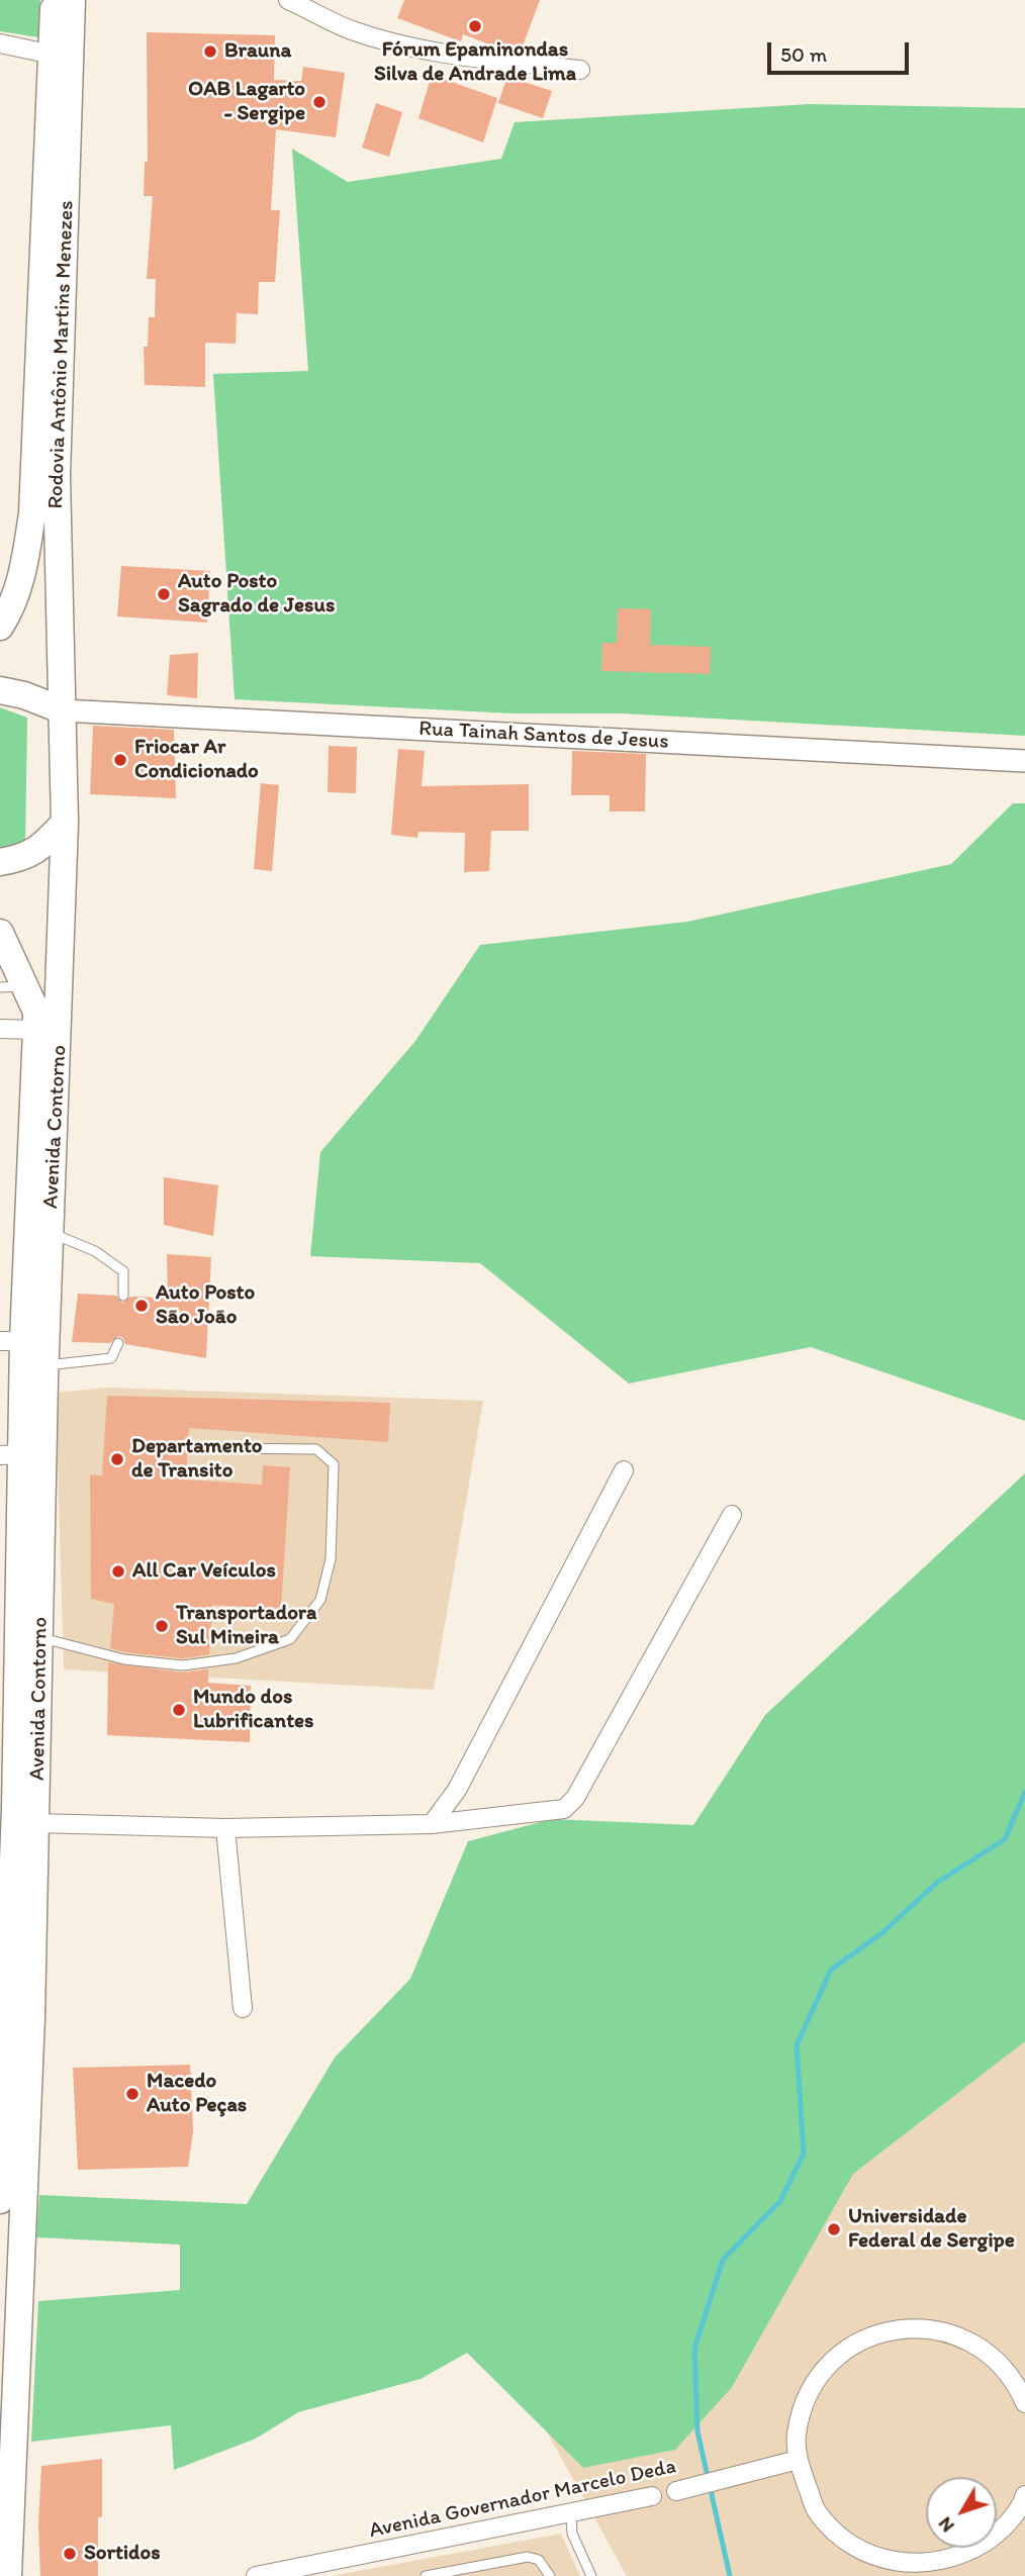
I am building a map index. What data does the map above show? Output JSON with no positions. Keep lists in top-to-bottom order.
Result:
{
  "streets": {
    "main road": ["Rodovia Antônio Martins Menezes", "Avenida Contorno"],
    "street": ["Rua Tainah Santos de Jesus", "Avenida Governador Marcelo Deda"]
  },
  "crossings": [
    ["Rodovia Antônio Martins Menezes", "Rua Tainah Santos de Jesus"],
    ["Rodovia Antônio Martins Menezes", "Avenida Contorno"]
  ],
  "places": [
    "Fórum Epaminondas Silva de Andrade Lima",
    "Brauna",
    "OAB Lagarto - Sergipe",
    "Auto Posto Sagrado de Jesus",
    "Friocar Ar Condicionado",
    "Auto Posto São João",
    "Departamento de Transito",
    "All Car Veículos",
    "Transportadora Sul Mineira",
    "Mundo dos Lubrificantes",
    "Macedo Auto Peças",
    "Universidade Federal de Sergipe",
    "Sortidos"
  ],
  "scale_bar": "50 m",
  "north": "bottom left"
}
